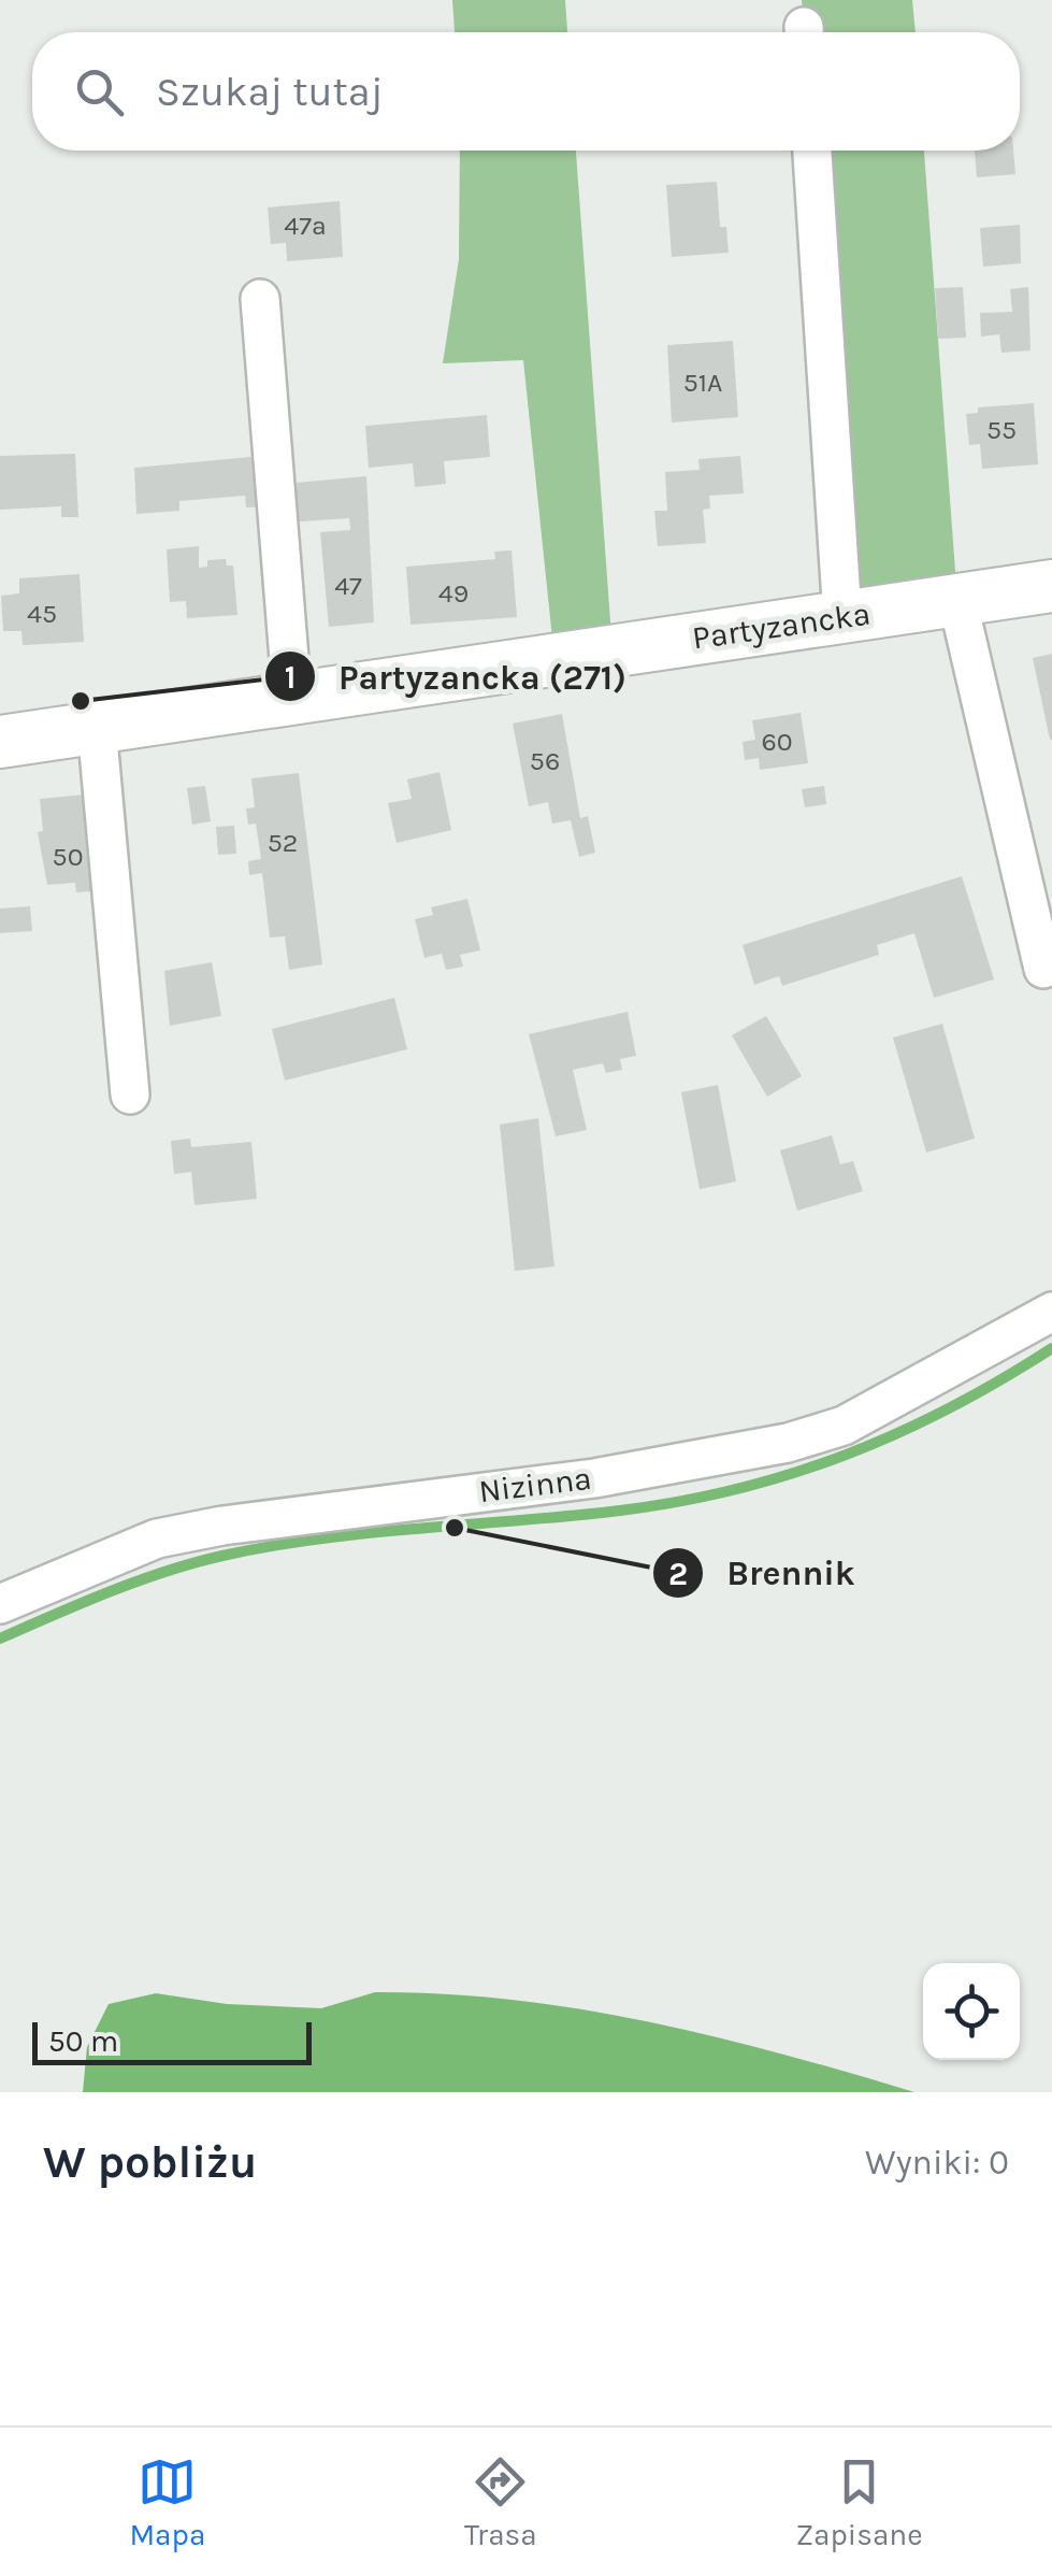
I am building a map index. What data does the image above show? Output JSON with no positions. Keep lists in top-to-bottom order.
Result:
{
  "streets": {
    "main road": ["Partyzancka"],
    "street": ["Nizinna"]
  },
  "places": ["Partyzancka (271)", "Brennik"],
  "house_numbers": [
    "47a",
    "51A",
    "55",
    "47",
    "49",
    "45",
    "60",
    "56",
    "52",
    "50"
  ],
  "scale_bar": "50 m",
  "page": {
    "search": "Szukaj tutaj",
    "scale": "50 m",
    "heading": ["W pobliżu", "Wyniki: 0"],
    "nav": ["Mapa", "Trasa", "Zapisane"]
  }
}
